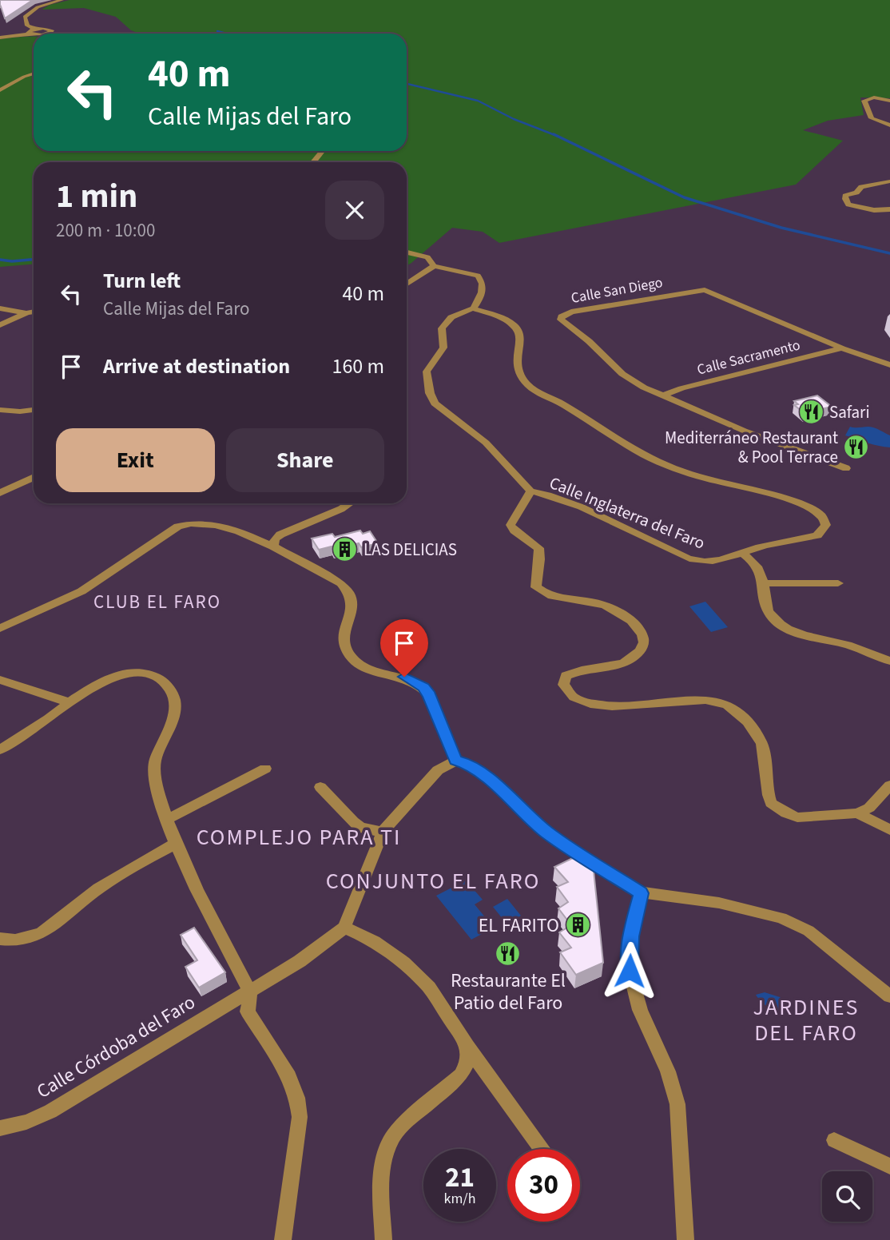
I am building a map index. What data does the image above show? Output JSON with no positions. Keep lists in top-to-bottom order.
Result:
{
  "streets": {
    "street": [
      "Calle San Diego",
      "Calle Sacramento",
      "Calle Inglaterra del Faro",
      "Calle Córdoba del Faro"
    ]
  },
  "crossings": [
    ["Calle San Diego", "Calle Sacramento"]
  ],
  "districts": [
    "CLUB EL FARO",
    "COMPLEJO PARA TI",
    "CONJUNTO EL FARO",
    "JARDINES DEL FARO"
  ],
  "places": {
    "restaurant": ["Safari", "Mediterráneo Restaurant & Pool Terrace", "Restaurante El Patio del Faro"],
    "building": ["LAS DELICIAS", "EL FARITO"]
  },
  "page": {
    "turn": ["40 m", "Calle Mijas del Faro"],
    "heading": ["1 min", "200 m · 10:00"],
    "list": [
      {
        "name": "Turn left",
        "note": "Calle Mijas del Faro",
        "value": "40 m"
      },
      {
        "name": "Arrive at destination",
        "value": "160 m"
      }
    ],
    "buttons": ["Exit", "Share"],
    "speed": "21 km/h",
    "limit": "30"
  }
}
